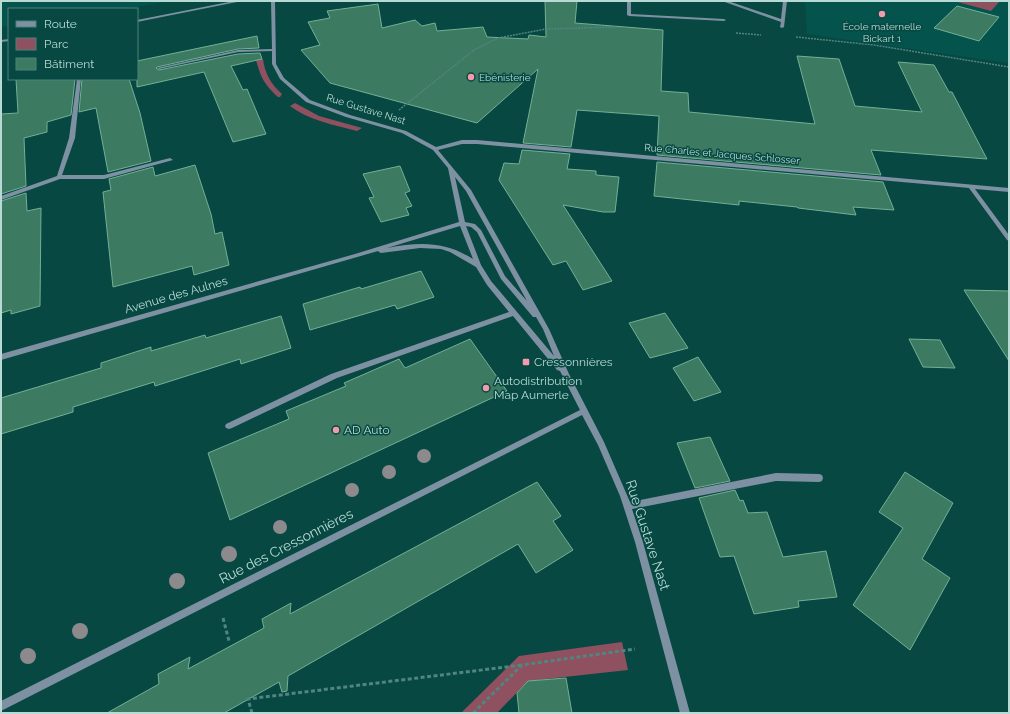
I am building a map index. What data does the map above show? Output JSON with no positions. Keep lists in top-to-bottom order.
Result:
{
  "streets": {
    "street": [
      "Rue Gustave Nast",
      "Rue Charles et Jacques Schlosser",
      "Avenue des Aulnes",
      "Rue des Cressonnières"
    ]
  },
  "crossings": [
    ["Rue Gustave Nast", "Rue Charles et Jacques Schlosser"],
    ["Rue Gustave Nast", "Avenue des Aulnes"],
    ["Rue Gustave Nast", "Rue des Cressonnières"]
  ],
  "places": {
    "other": [
      "École maternelle Bickart 1",
      "Ebénisterie",
      "Autodistribution Map Aumerle",
      "AD Auto"
    ],
    "transit": ["Cressonnières"]
  },
  "legend": ["Route", "Parc", "Bâtiment"]
}
